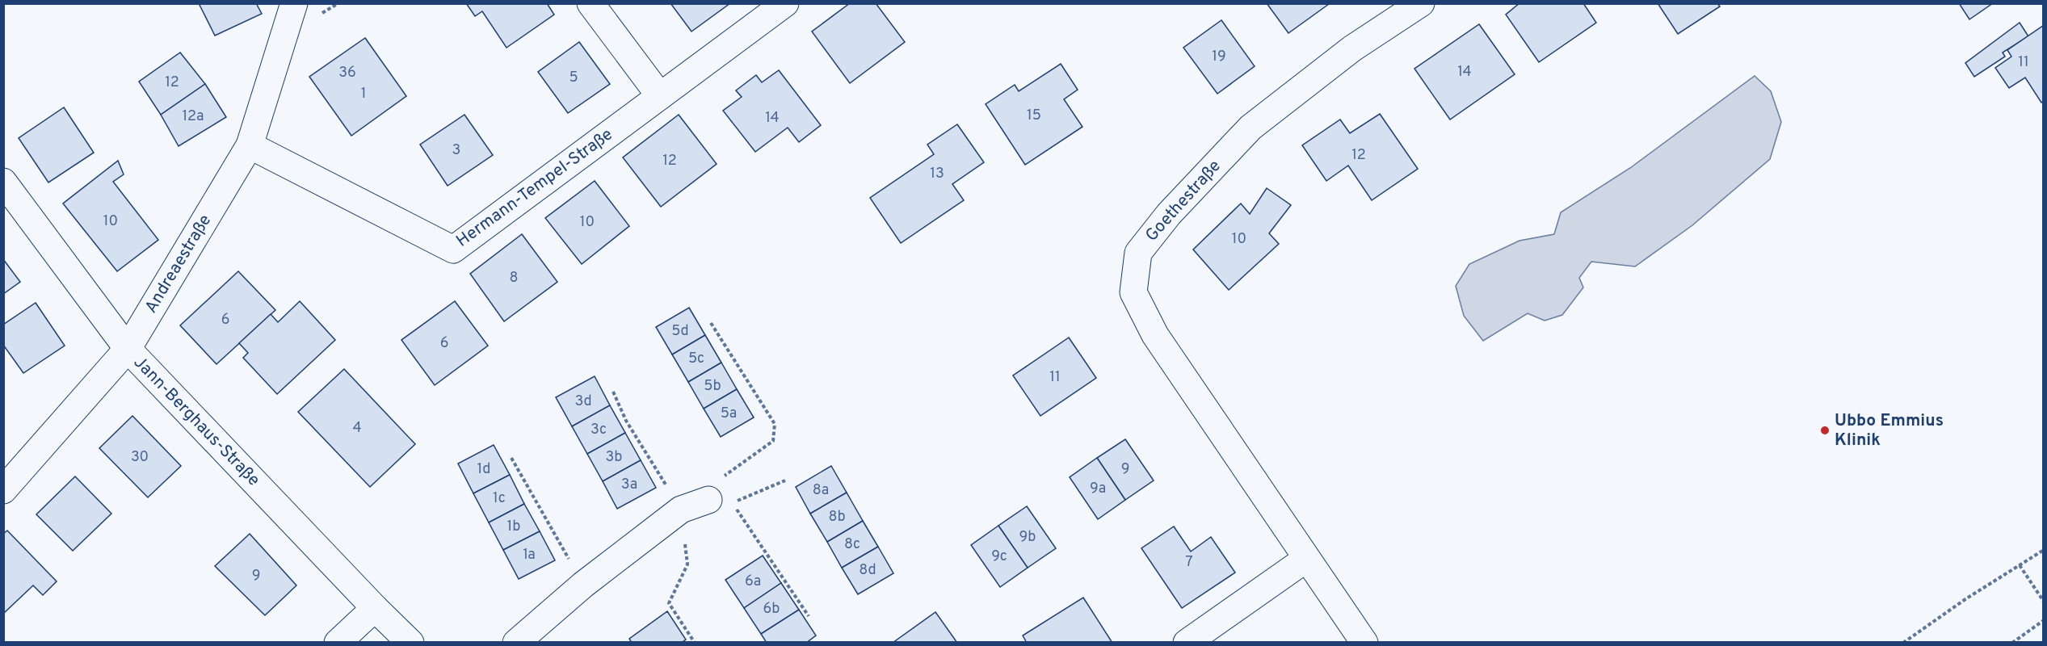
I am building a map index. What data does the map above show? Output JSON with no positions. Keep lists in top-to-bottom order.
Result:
{
  "streets": {
    "street": [
      "Hermann-Tempel-Straße",
      "Goethestraße",
      "Andreaestraße",
      "Jann-Berghaus-Straße"
    ]
  },
  "crossings": [
    ["Hermann-Tempel-Straße", "Andreaestraße"],
    ["Andreaestraße", "Jann-Berghaus-Straße"]
  ],
  "places": ["Ubbo Emmius Klinik"],
  "house_numbers": [
    "19",
    "11",
    "14",
    "36",
    "5",
    "12",
    "1",
    "15",
    "12a",
    "14",
    "3",
    "12",
    "12",
    "13",
    "10",
    "10",
    "10",
    "8",
    "6",
    "5d",
    "6",
    "5c",
    "11",
    "5b",
    "3d",
    "5a",
    "4",
    "3c",
    "30",
    "3b",
    "1d",
    "9",
    "3a",
    "9a",
    "8a",
    "1c",
    "8b",
    "1b",
    "9b",
    "8c",
    "1a",
    "9c",
    "7",
    "8d",
    "9",
    "6a",
    "6b"
  ]
}
